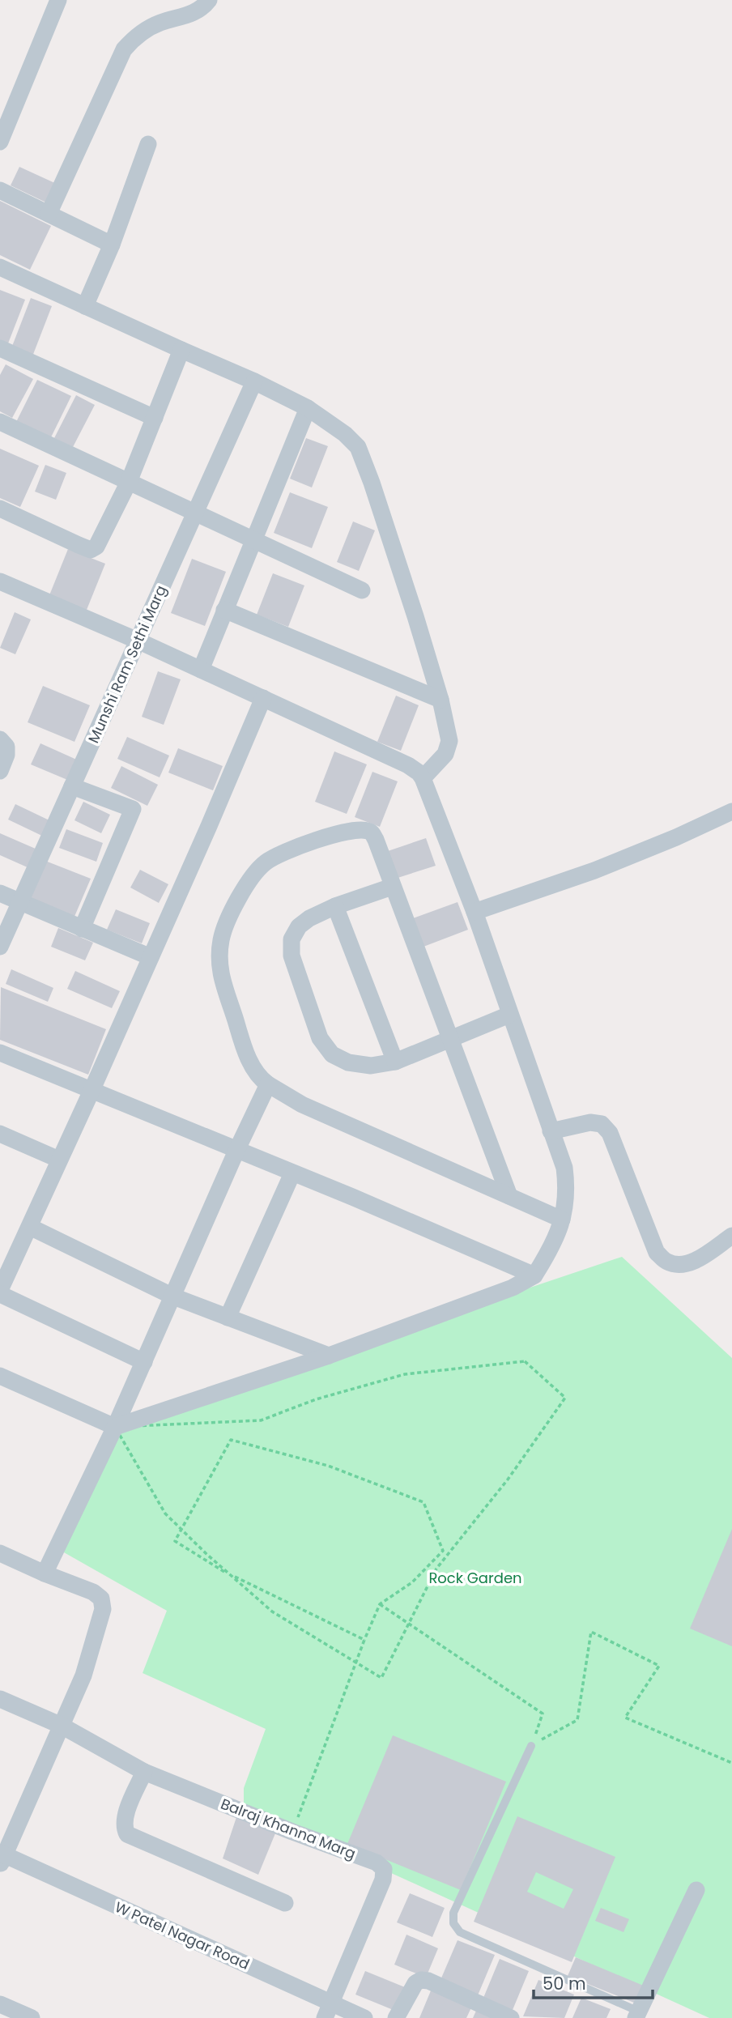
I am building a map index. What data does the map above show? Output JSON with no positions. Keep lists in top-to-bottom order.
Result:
{
  "streets": {
    "street": ["Munshi Ram Sethi Marg", "Balraj Khanna Marg", "W Patel Nagar Road"]
  },
  "crossings": [
    ["Balraj Khanna Marg", "W Patel Nagar Road"]
  ],
  "parks": ["Rock Garden"],
  "scale_bar": "50 m"
}
